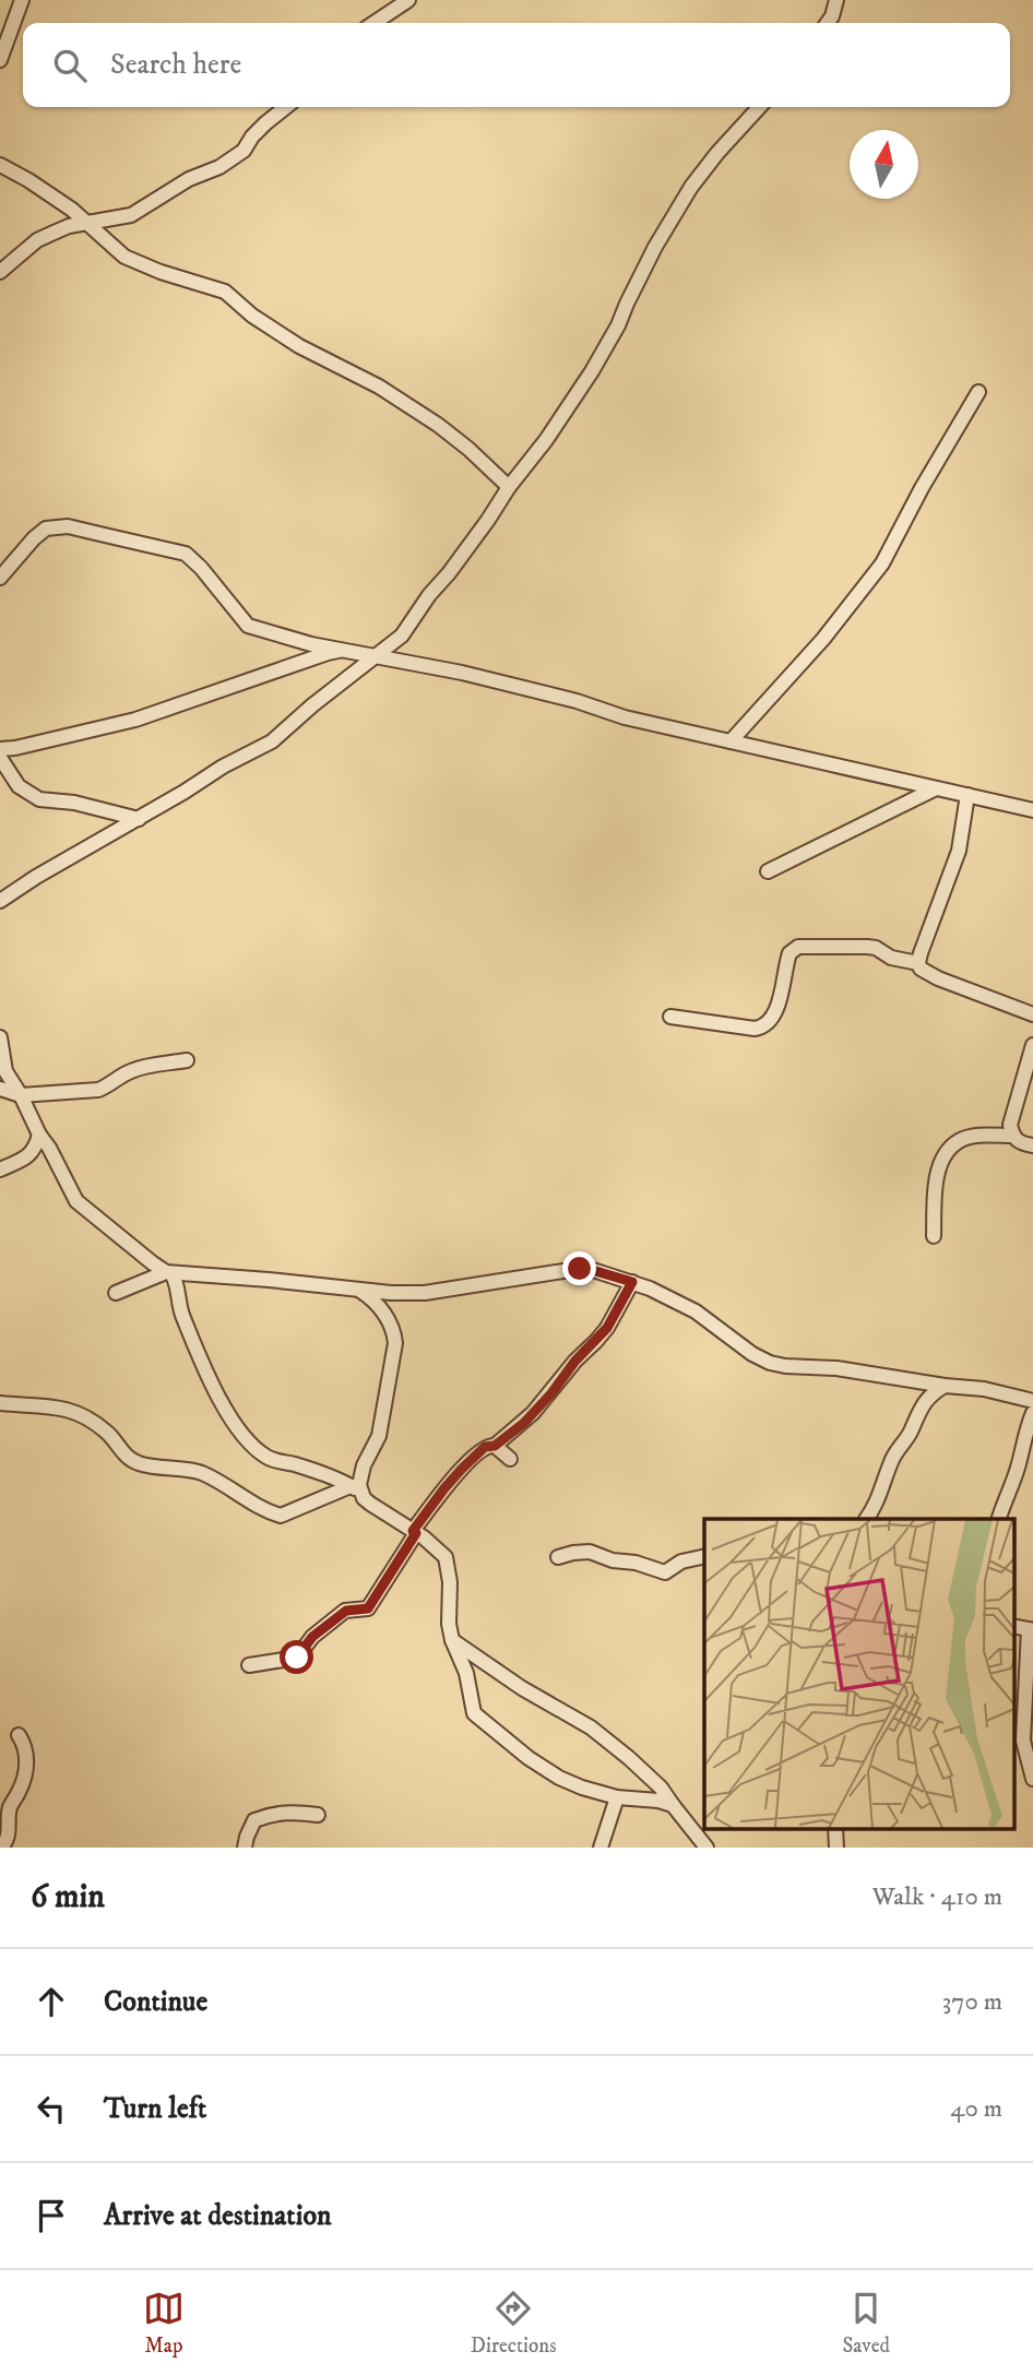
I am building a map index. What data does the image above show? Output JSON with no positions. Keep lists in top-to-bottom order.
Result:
{
  "north": "top",
  "page": {
    "search": "Search here",
    "heading": ["6 min", "Walk · 410 m"],
    "list": [
      ["Continue", "370 m"],
      ["Turn left", "40 m"],
      "Arrive at destination"
    ],
    "nav": ["Map", "Directions", "Saved"]
  }
}
